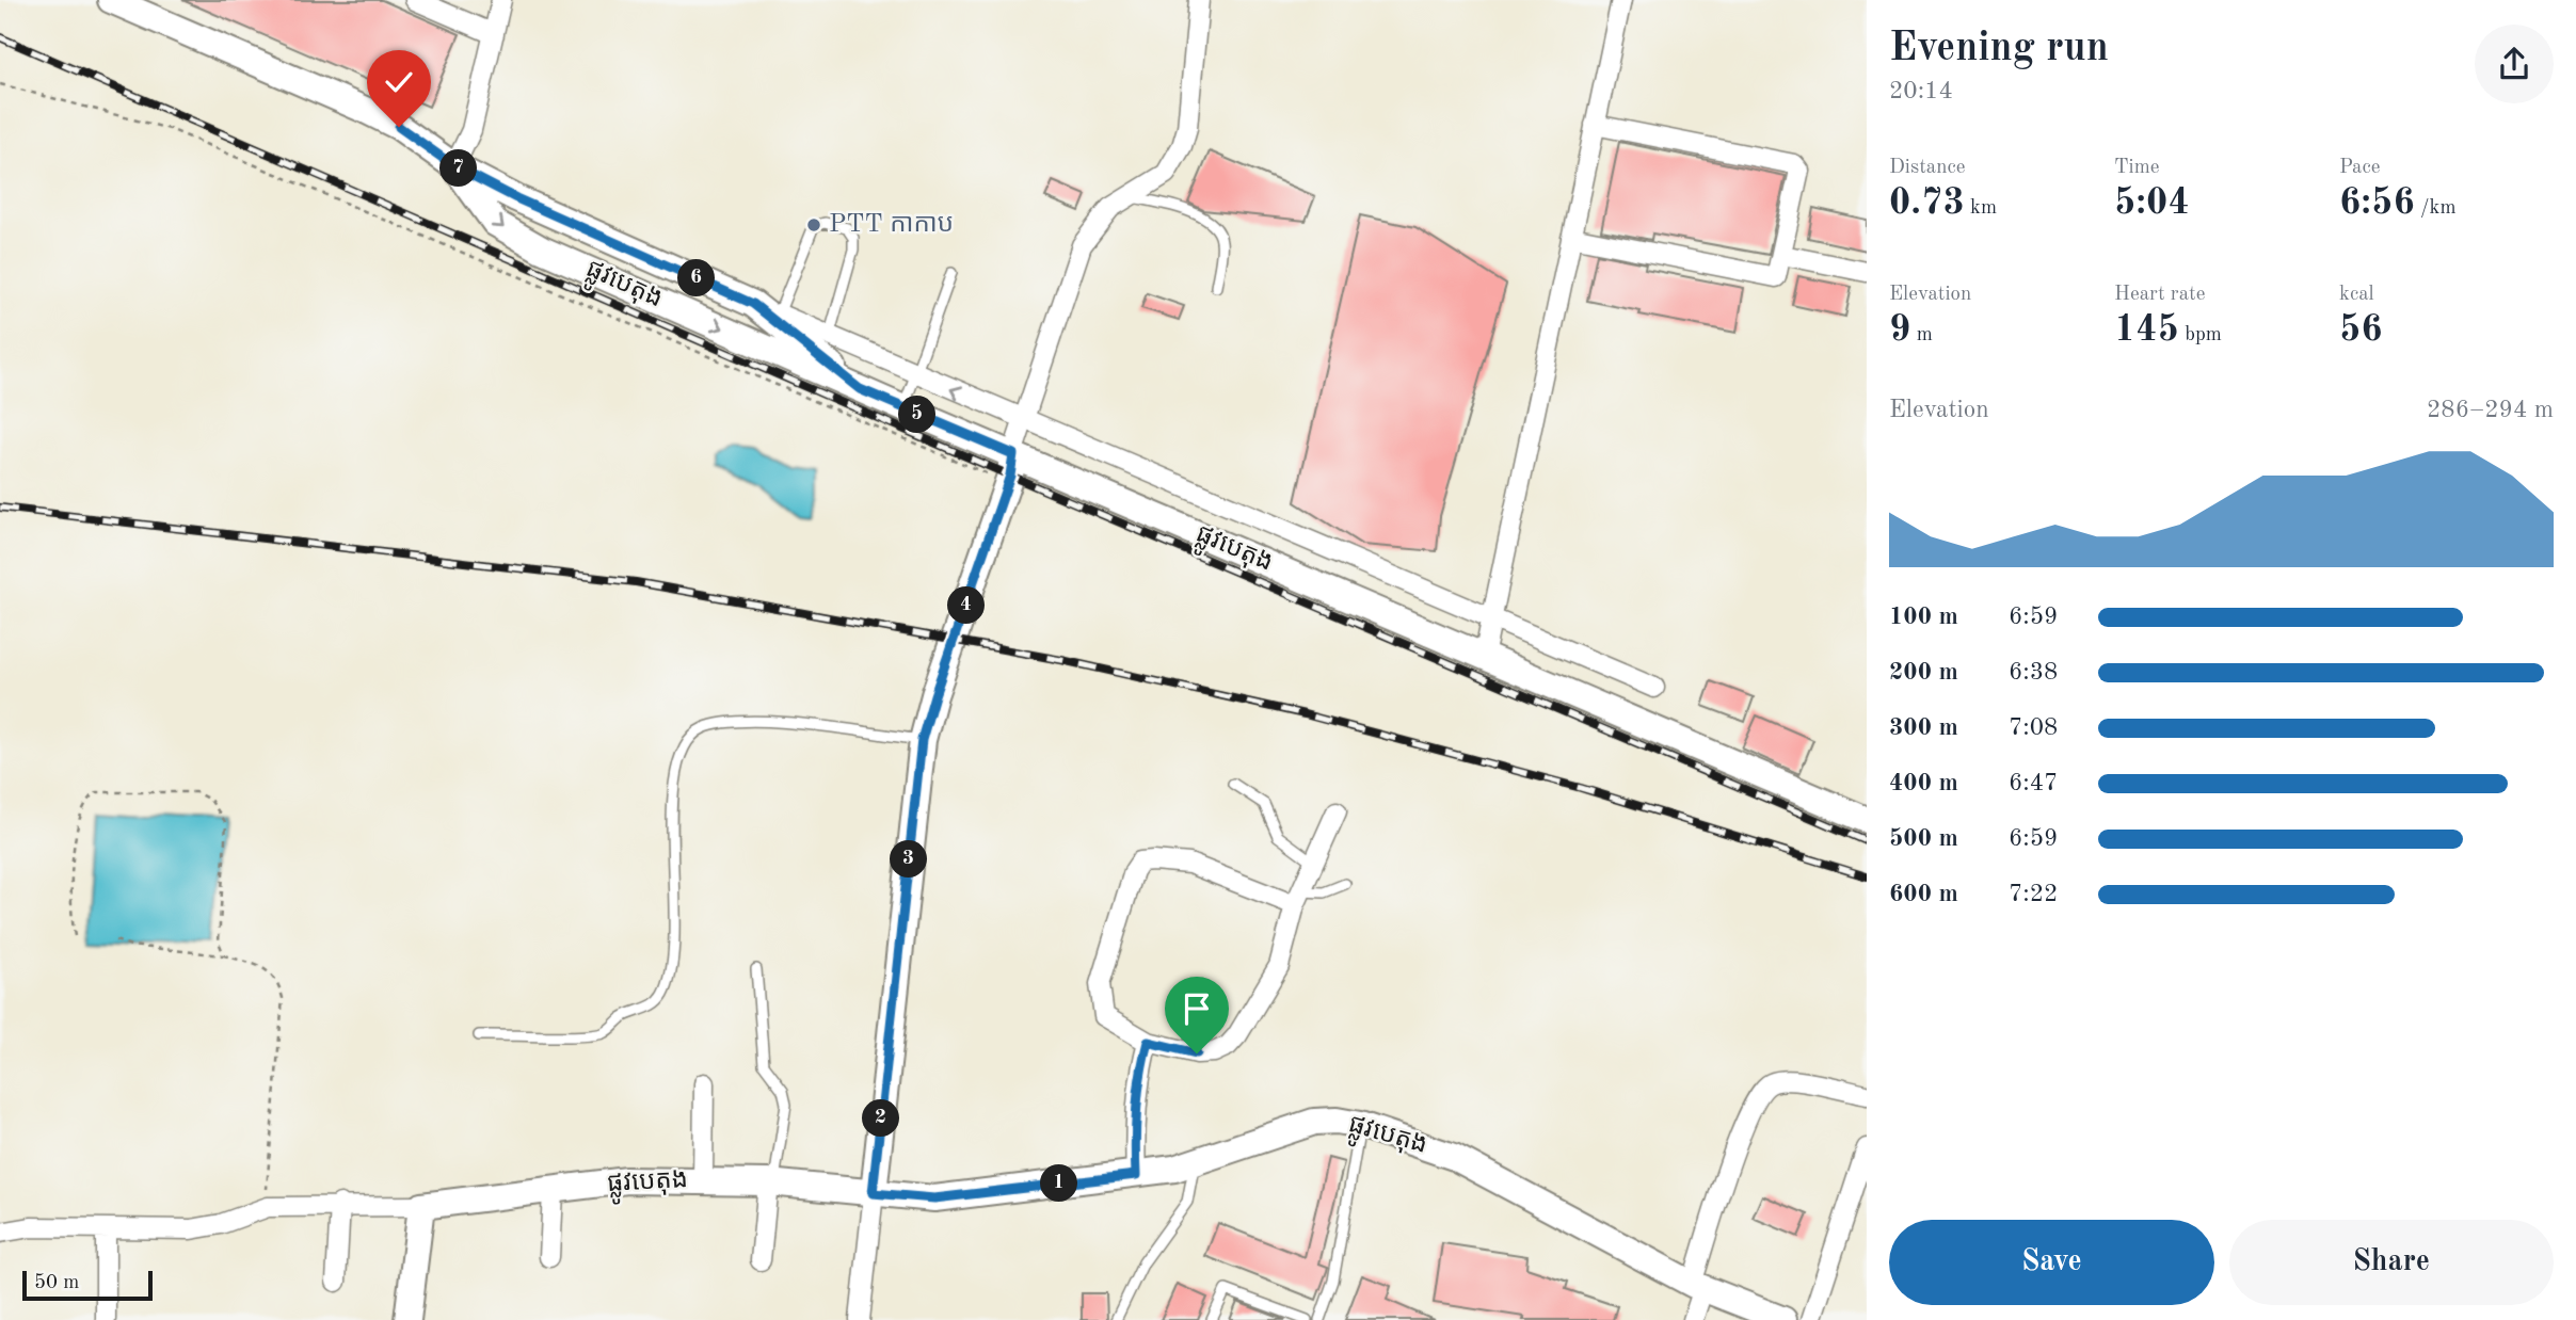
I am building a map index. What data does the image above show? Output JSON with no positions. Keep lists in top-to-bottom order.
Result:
{
  "streets": {
    "main road": ["ផ្លូវបេតុង"]
  },
  "places": ["PTT កាកាប"],
  "scale_bar": "50 m",
  "page": {
    "heading": ["Evening run", "20:14"],
    "stats": [
      ["Distance", "0.73 km"],
      ["Time", "5:04"],
      ["Pace", "6:56 /km"],
      ["Elevation", "9 m"],
      ["Heart rate", "145 bpm"],
      ["kcal", "56"]
    ],
    "pins": [
      "7",
      "6",
      "5",
      "4",
      "3",
      "2",
      "1"
    ],
    "chart": ["Elevation", "286–294 m"],
    "list": [
      {
        "name": "100 m",
        "note": "6:59"
      },
      {
        "name": "200 m",
        "note": "6:38"
      },
      {
        "name": "300 m",
        "note": "7:08"
      },
      {
        "name": "400 m",
        "note": "6:47"
      },
      {
        "name": "500 m",
        "note": "6:59"
      },
      {
        "name": "600 m",
        "note": "7:22"
      }
    ],
    "buttons": ["Save", "Share"],
    "scale": "50 m"
  }
}
